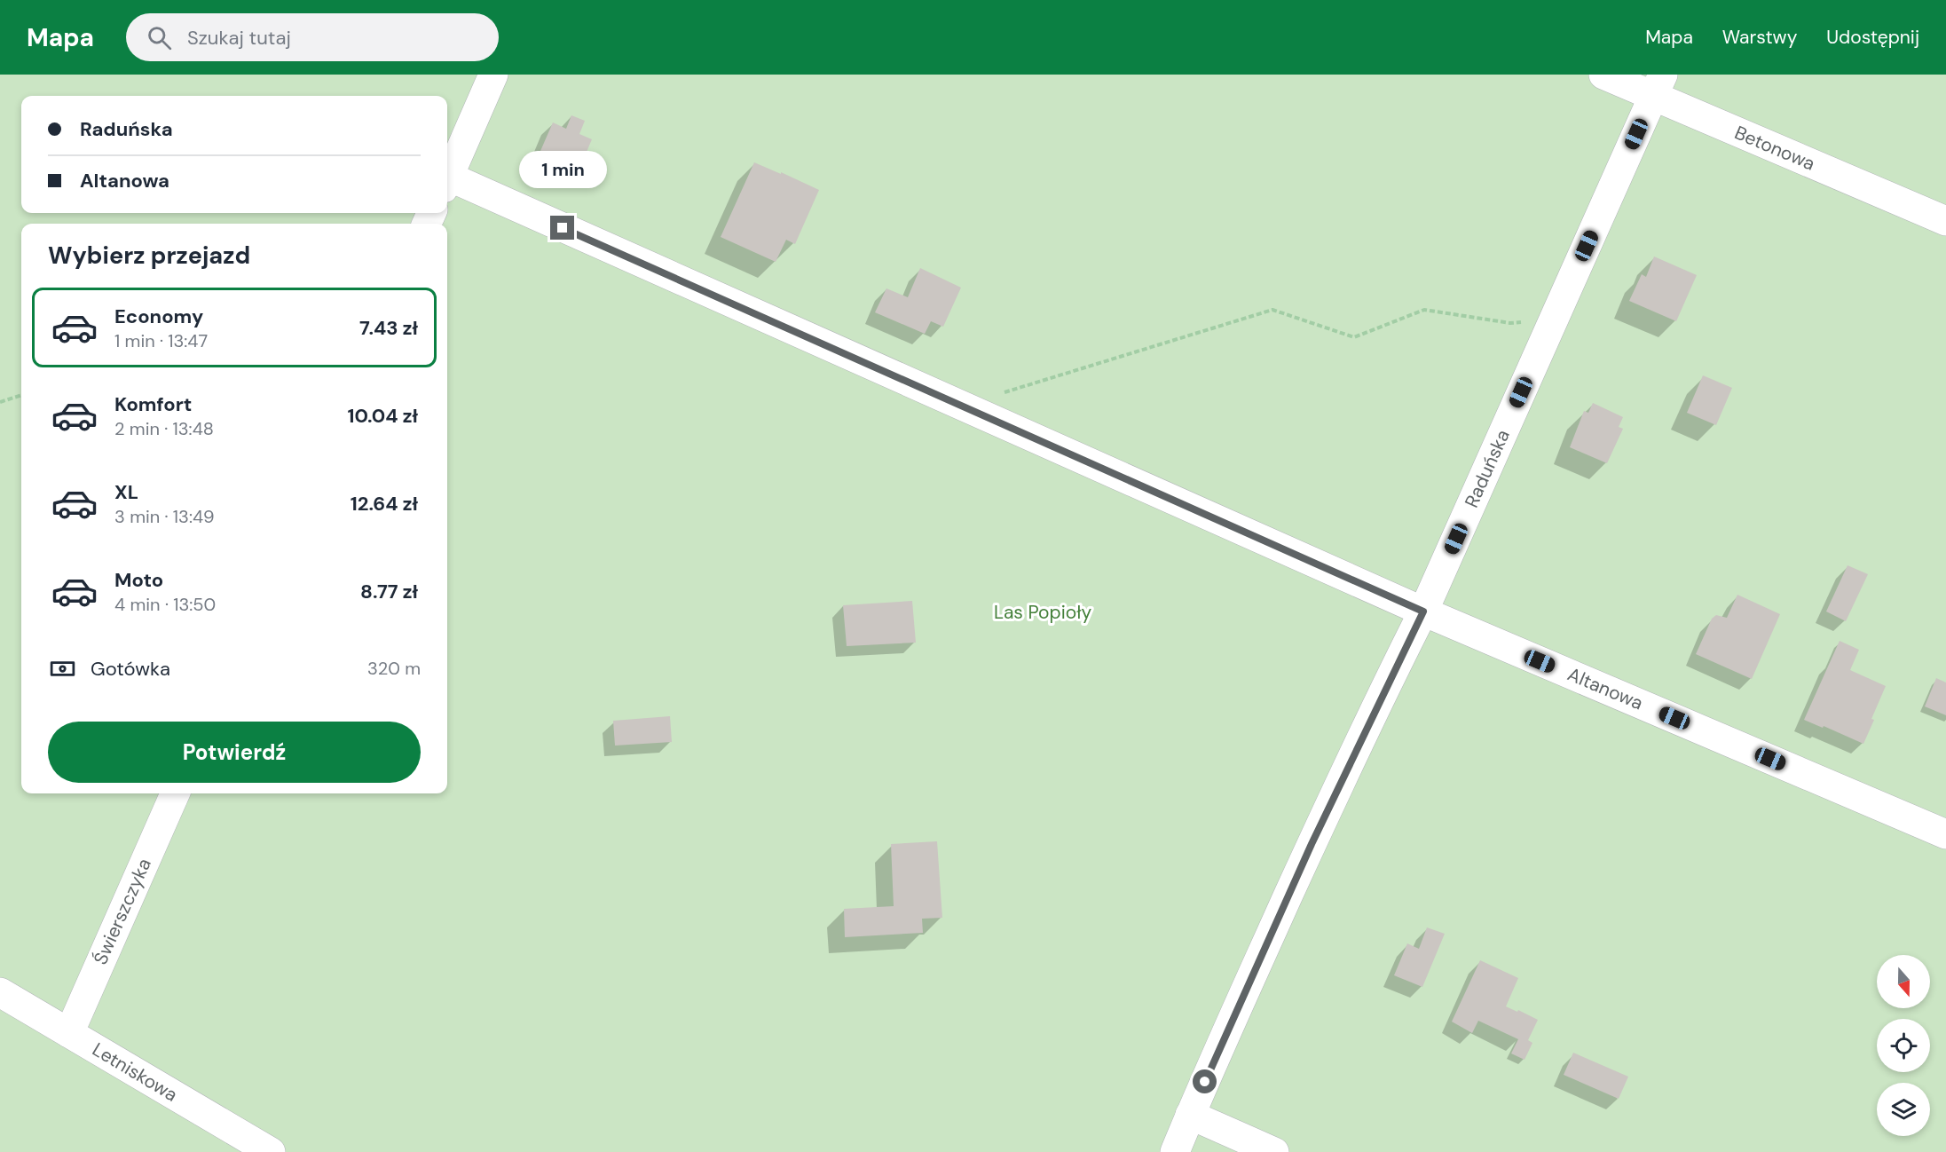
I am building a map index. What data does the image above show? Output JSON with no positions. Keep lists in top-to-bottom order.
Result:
{
  "streets": {
    "street": [
      "Betonowa",
      "Raduńska",
      "Altanowa",
      "Świerszczyka",
      "Letniskowa"
    ]
  },
  "crossings": [
    ["Betonowa", "Raduńska"],
    ["Raduńska", "Altanowa"],
    ["Świerszczyka", "Letniskowa"]
  ],
  "parks": ["Las Popioły"],
  "north": "bottom",
  "page": {
    "header": "Mapa",
    "search": "Szukaj tutaj",
    "nav": ["Mapa", "Warstwy", "Udostępnij"],
    "banner": ["Raduńska", "Altanowa"],
    "bubble": "1 min",
    "heading": "Wybierz przejazd",
    "list": [
      {
        "name": "Economy",
        "note": "1 min · 13:47",
        "value": "7.43 zł"
      },
      {
        "name": "Komfort",
        "note": "2 min · 13:48",
        "value": "10.04 zł"
      },
      {
        "name": "XL",
        "note": "3 min · 13:49",
        "value": "12.64 zł"
      },
      {
        "name": "Moto",
        "note": "4 min · 13:50",
        "value": "8.77 zł"
      }
    ],
    "pay": ["Gotówka", "320 m"],
    "buttons": "Potwierdź"
  }
}
